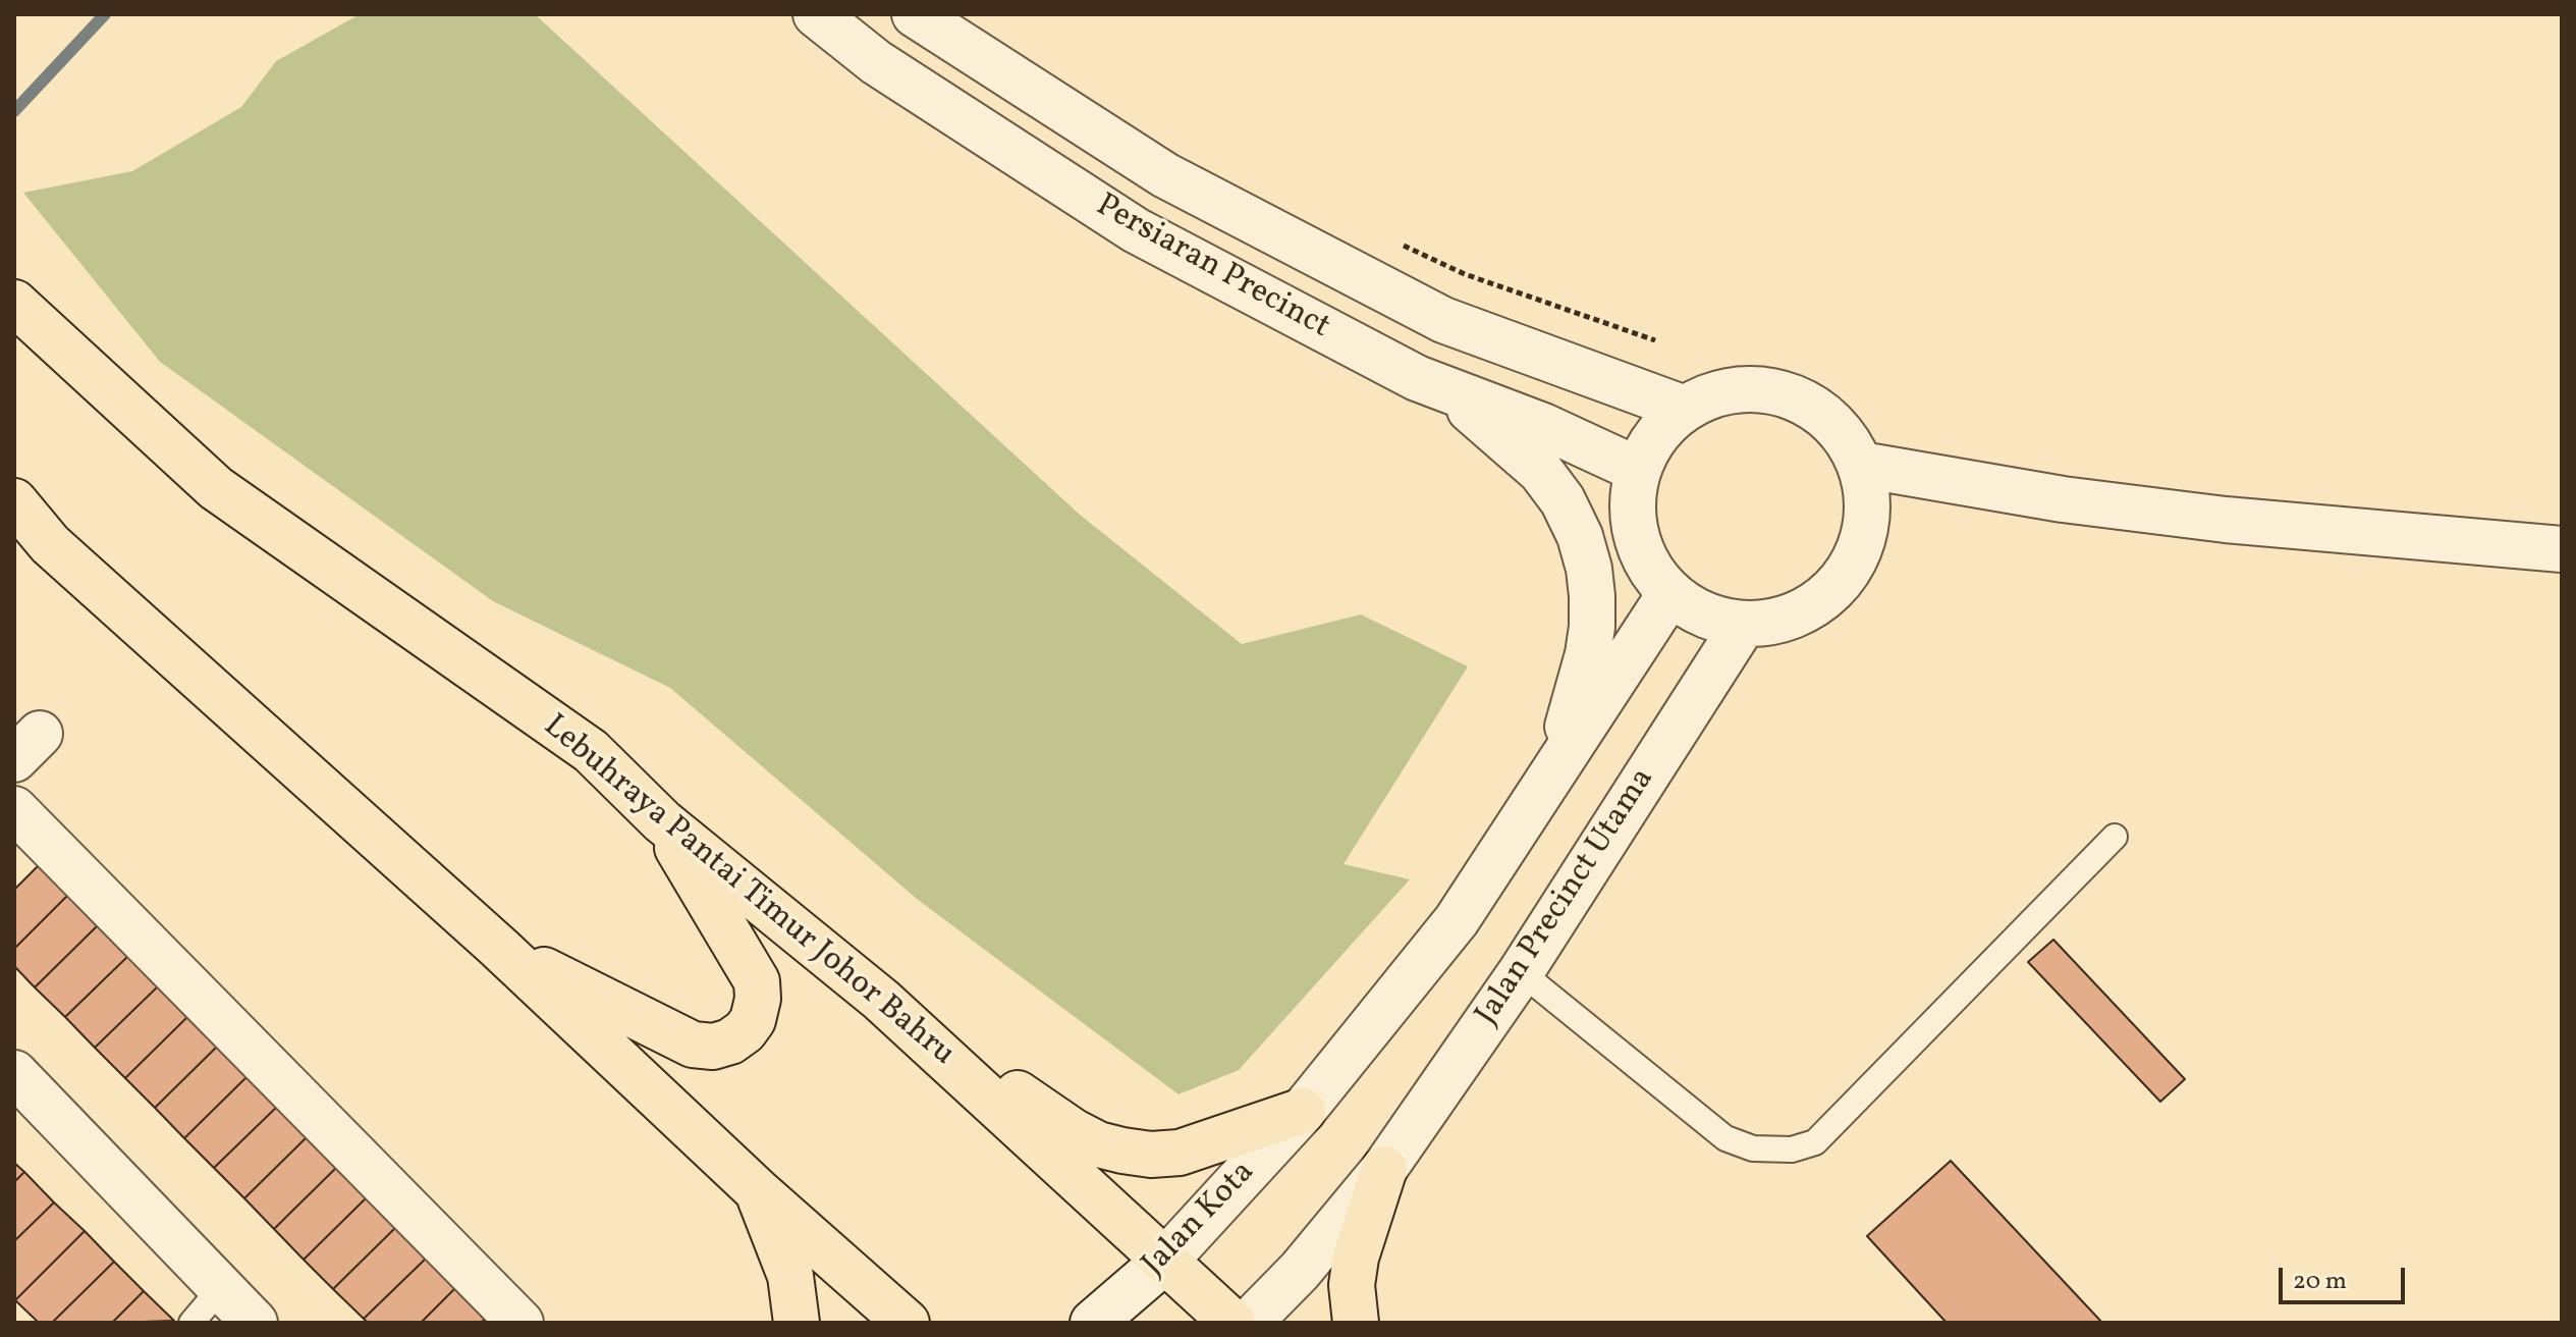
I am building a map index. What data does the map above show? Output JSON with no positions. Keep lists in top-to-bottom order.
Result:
{
  "streets": {
    "highway": ["Lebuhraya Pantai Timur Johor Bahru"],
    "street": ["Persiaran Precinct", "Jalan Precinct Utama", "Jalan Kota"]
  },
  "crossings": [
    ["Persiaran Precinct", "Jalan Precinct Utama"],
    ["Lebuhraya Pantai Timur Johor Bahru", "Jalan Kota"]
  ],
  "scale_bar": "20 m"
}
